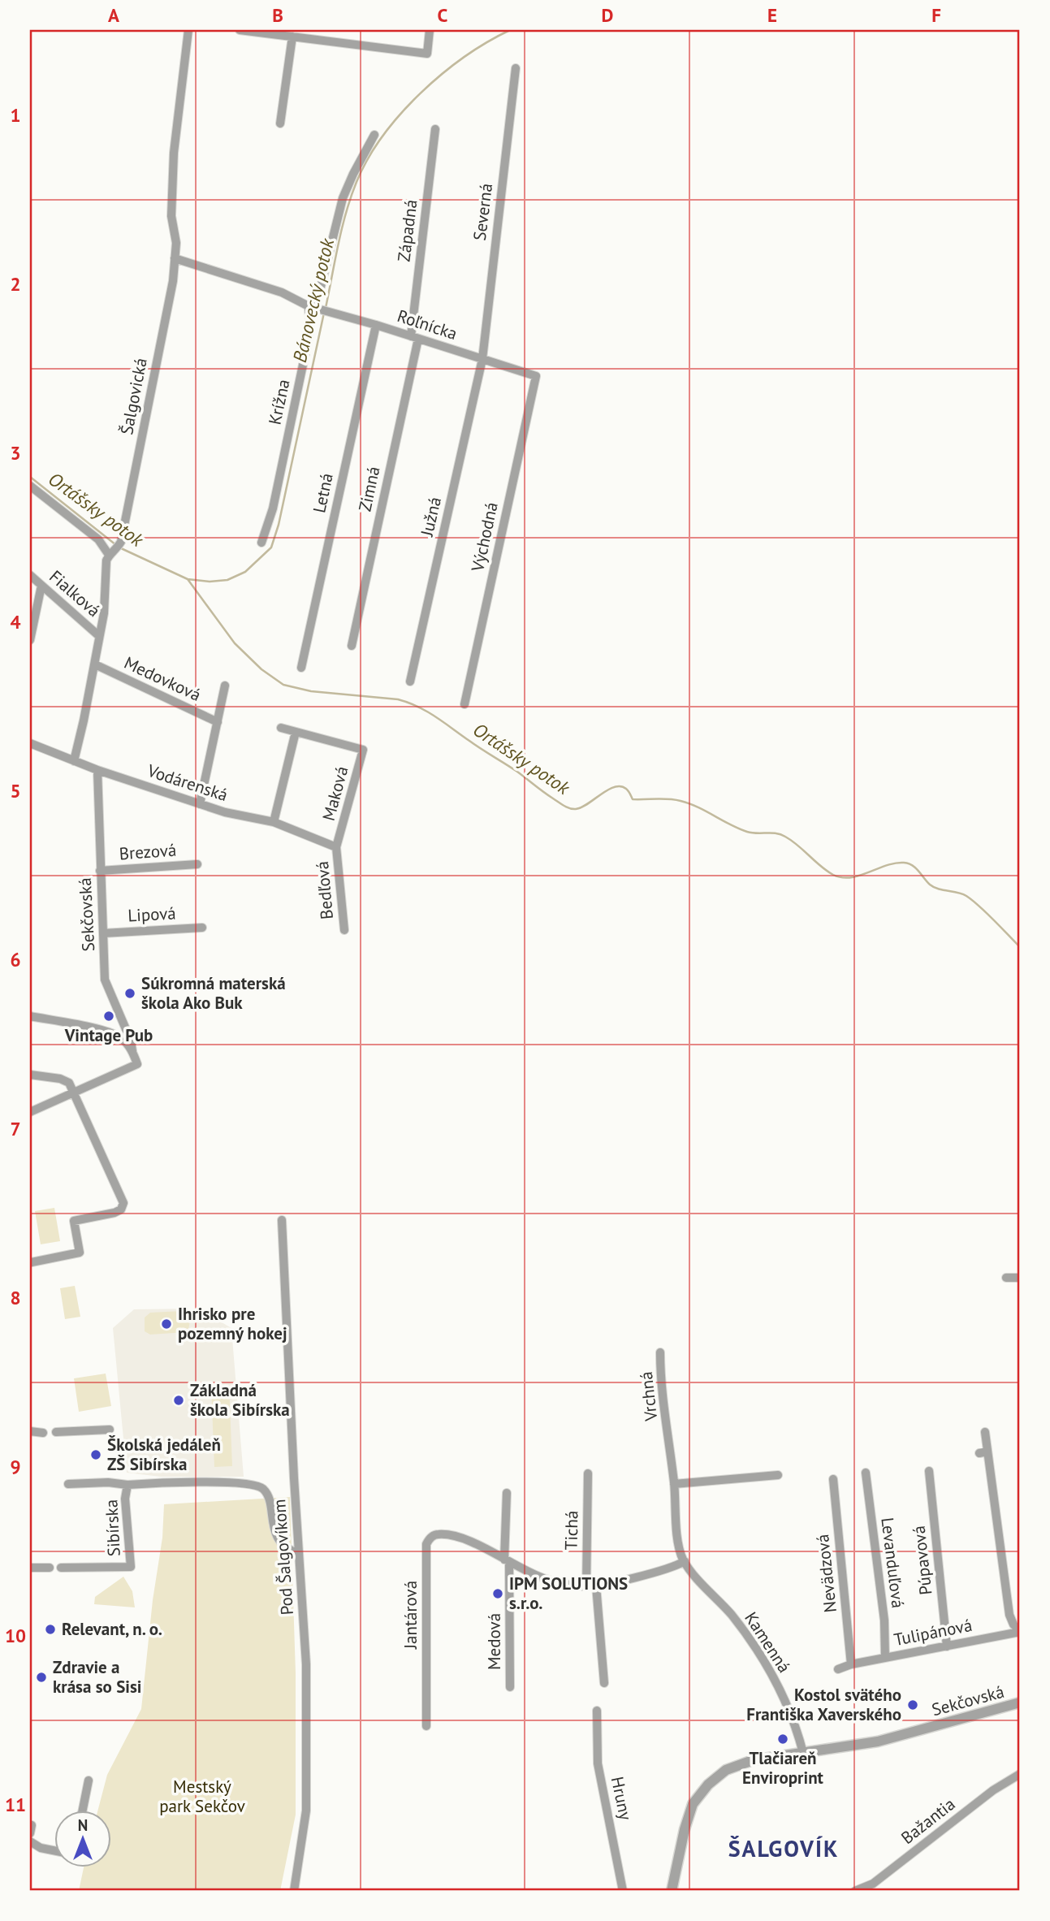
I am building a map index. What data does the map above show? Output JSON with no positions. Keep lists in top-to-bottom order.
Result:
{
  "streets": {
    "street": [
      "Severná",
      "Západná",
      "Roľnícka",
      "Šalgovická",
      "Krížna",
      "Zimná",
      "Letná",
      "Južná",
      "Východná",
      "Fialková",
      "Medovková",
      "Vodárenská",
      "Maková",
      "Brezová",
      "Bedľová",
      "Sekčovská",
      "Lipová",
      "Vrchná",
      "Sibírska",
      "Tichá",
      "Pod Šalgovíkom",
      "Púpavová",
      "Levanduľová",
      "Nevädzová",
      "Jantárová",
      "Tulipánová",
      "Medová",
      "Kamenná",
      "Hruny",
      "Bažantia"
    ]
  },
  "crossings": [
    ["Severná", "Roľnícka"],
    ["Severná", "Južná"],
    ["Západná", "Roľnícka"],
    ["Západná", "Zimná"],
    ["Roľnícka", "Krížna"],
    ["Roľnícka", "Zimná"],
    ["Roľnícka", "Letná"],
    ["Roľnícka", "Južná"],
    ["Roľnícka", "Východná"],
    ["Šalgovická", "Fialková"],
    ["Šalgovická", "Medovková"],
    ["Šalgovická", "Vodárenská"],
    ["Vodárenská", "Maková"],
    ["Vodárenská", "Bedľová"],
    ["Vodárenská", "Sekčovská"],
    ["Maková", "Bedľová"],
    ["Brezová", "Sekčovská"],
    ["Sekčovská", "Lipová"],
    ["Sekčovská", "Kamenná"],
    ["Vrchná", "Kamenná"],
    ["Sibírska", "Pod Šalgovíkom"],
    ["Púpavová", "Tulipánová"],
    ["Levanduľová", "Tulipánová"],
    ["Nevädzová", "Tulipánová"],
    ["Jantárová", "Medová"]
  ],
  "districts": ["ŠALGOVÍK"],
  "water": ["Bánovecký potok", "Ortášsky potok"],
  "parks": ["Mestský park Sekčov"],
  "places": [
    "Súkromná materská škola Ako Buk",
    "Vintage Pub",
    "Ihrisko pre pozemný hokej",
    "Základná škola Sibírska",
    "Školská jedáleň ZŠ Sibírska",
    "IPM SOLUTIONS s.r.o.",
    "Relevant, n. o.",
    "Zdravie a krása so Sisi",
    "Kostol svätého Františka Xaverského",
    "Tlačiareň Enviroprint"
  ],
  "north": "top",
  "grid": {
    "columns": [
      "A",
      "B",
      "C",
      "D",
      "E",
      "F"
    ],
    "rows": [
      "1",
      "2",
      "3",
      "4",
      "5",
      "6",
      "7",
      "8",
      "9",
      "10",
      "11"
    ]
  }
}
